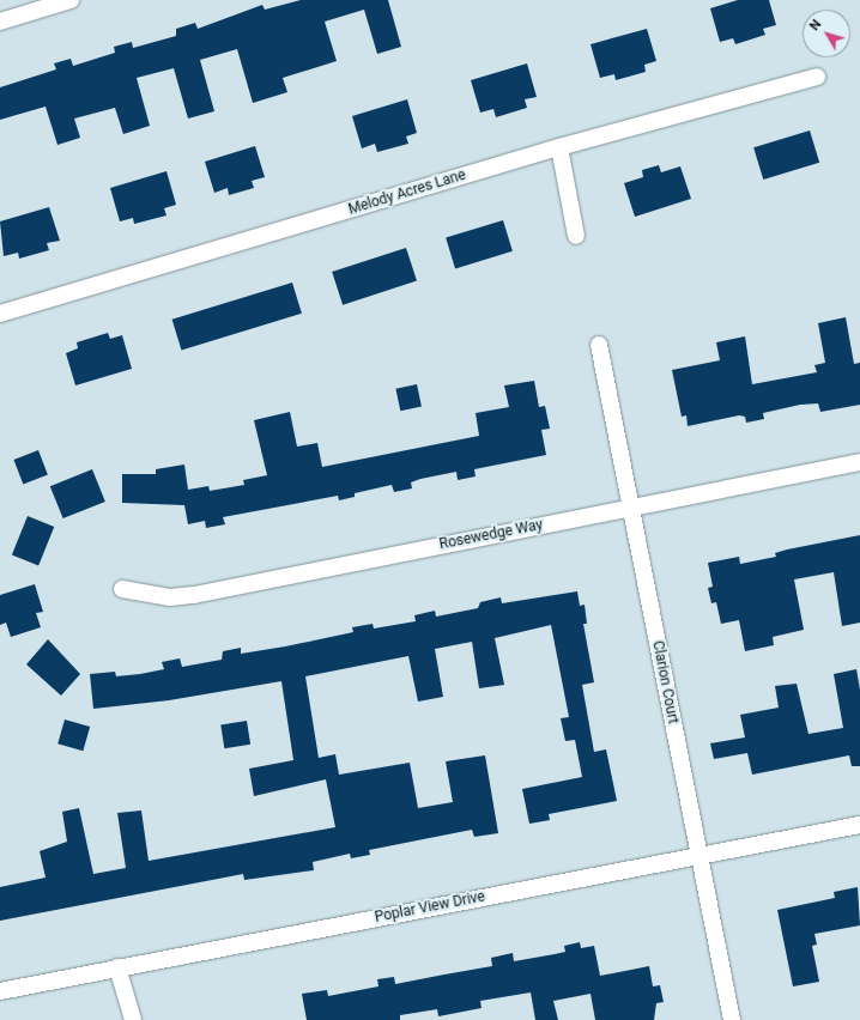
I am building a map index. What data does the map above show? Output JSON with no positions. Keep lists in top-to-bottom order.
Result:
{
  "streets": {
    "street": [
      "Melody Acres Lane",
      "Rosewedge Way",
      "Clarion Court",
      "Poplar View Drive"
    ]
  },
  "crossings": [
    ["Rosewedge Way", "Clarion Court"],
    ["Clarion Court", "Poplar View Drive"]
  ],
  "north": "top left"
}
